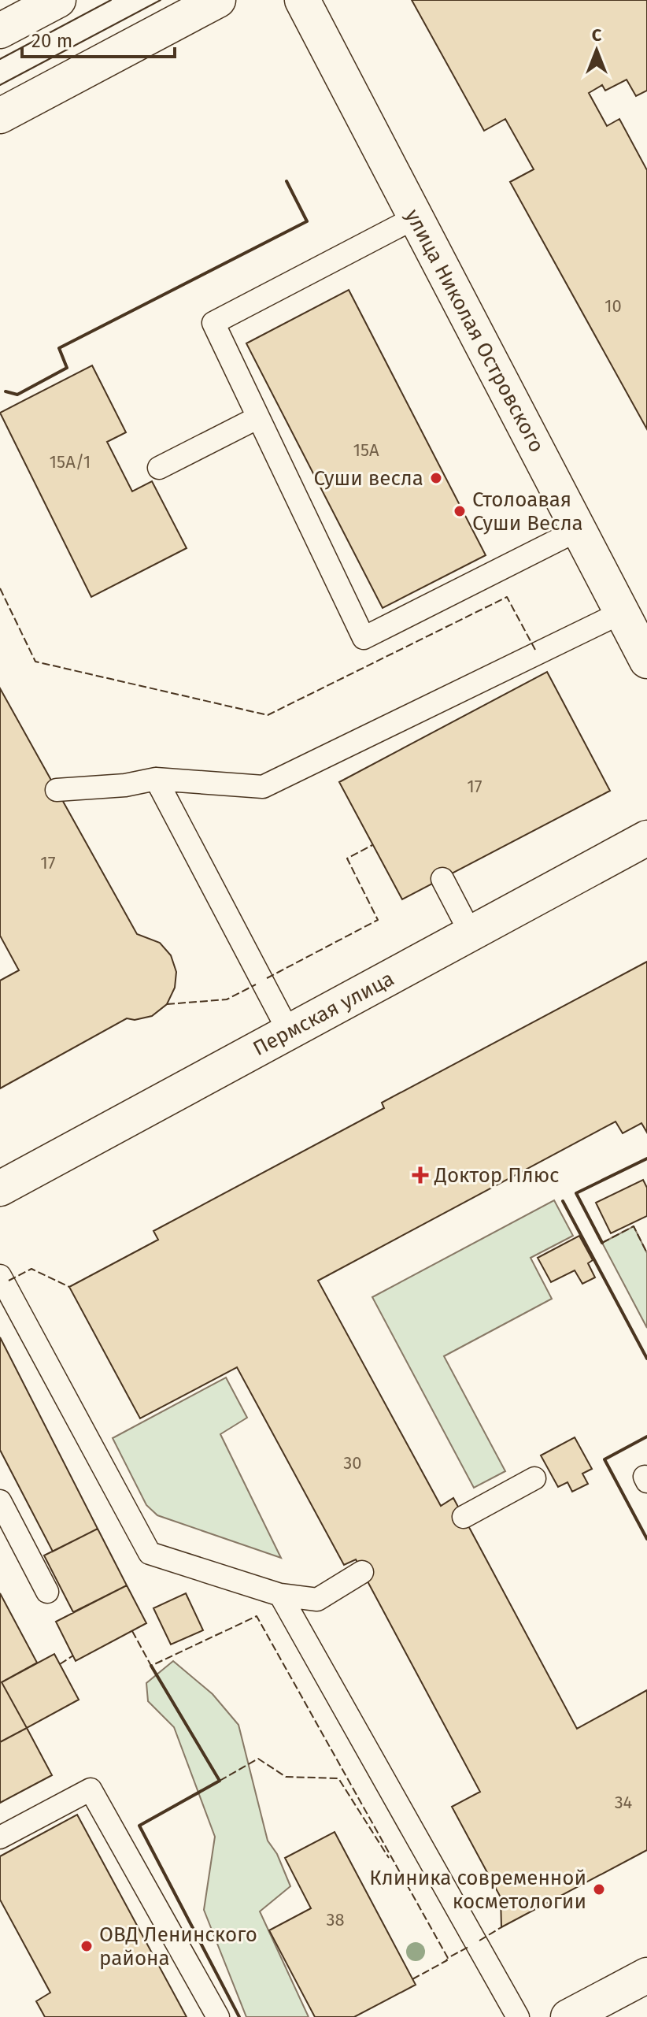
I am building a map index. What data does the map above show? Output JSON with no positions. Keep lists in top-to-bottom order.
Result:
{
  "streets": {
    "street": ["улица Николая Островского", "Пермская улица"]
  },
  "places": {
    "other": [
      "Суши весла",
      "Столоавая Суши Весла",
      "Клиника современной косметологии",
      "ОВД Ленинского района"
    ],
    "health": ["Доктор Плюс"]
  },
  "house_numbers": [
    "10",
    "15А",
    "15А/1",
    "17",
    "17",
    "30",
    "34",
    "38"
  ],
  "scale_bar": "20 m",
  "north": "top"
}
